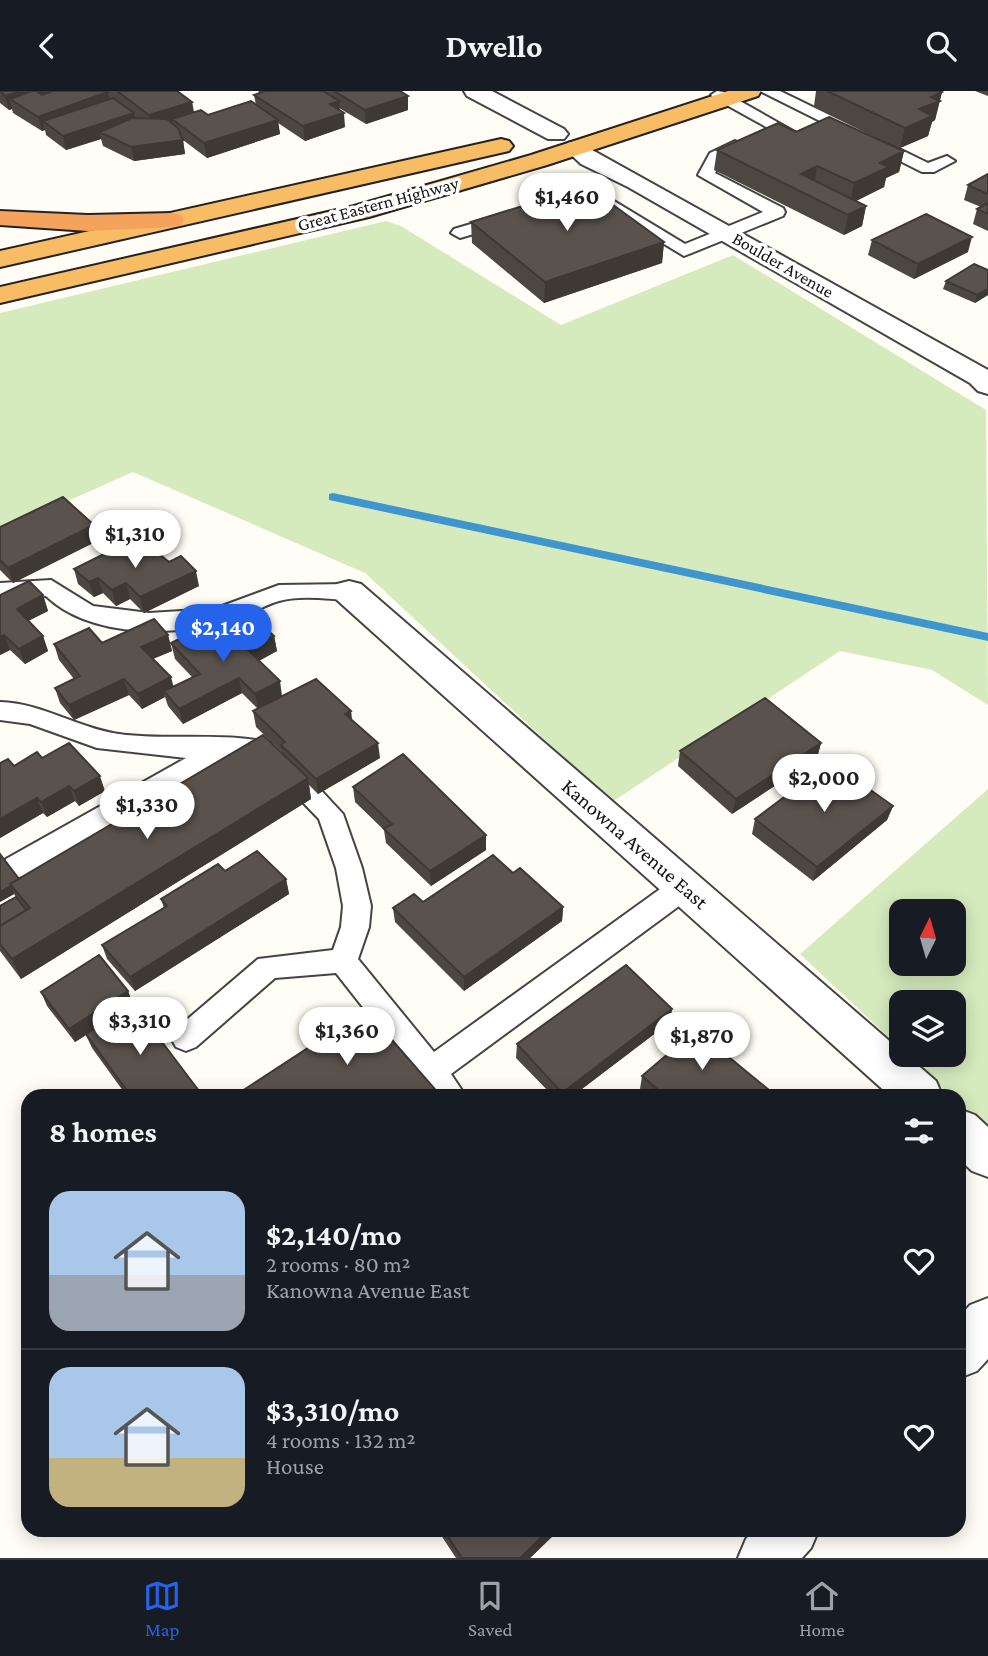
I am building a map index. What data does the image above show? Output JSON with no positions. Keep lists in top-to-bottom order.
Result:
{
  "streets": {
    "highway": ["Great Eastern Highway"],
    "street": ["Boulder Avenue", "Kanowna Avenue East"]
  },
  "crossings": [
    ["Great Eastern Highway", "Boulder Avenue"]
  ],
  "north": "top",
  "page": {
    "header": "Dwello",
    "price": [
      "$1,460",
      "$1,310",
      "$2,140",
      "$2,000",
      "$1,330",
      "$3,310",
      "$1,360",
      "$1,870"
    ],
    "heading": "8 homes",
    "list": [
      {
        "name": "$2,140/mo",
        "note": "2 rooms · 80 m² · Kanowna Avenue East"
      },
      {
        "name": "$3,310/mo",
        "note": "4 rooms · 132 m² · House"
      }
    ],
    "tabs": ["Map", "Saved", "Home"]
  }
}
